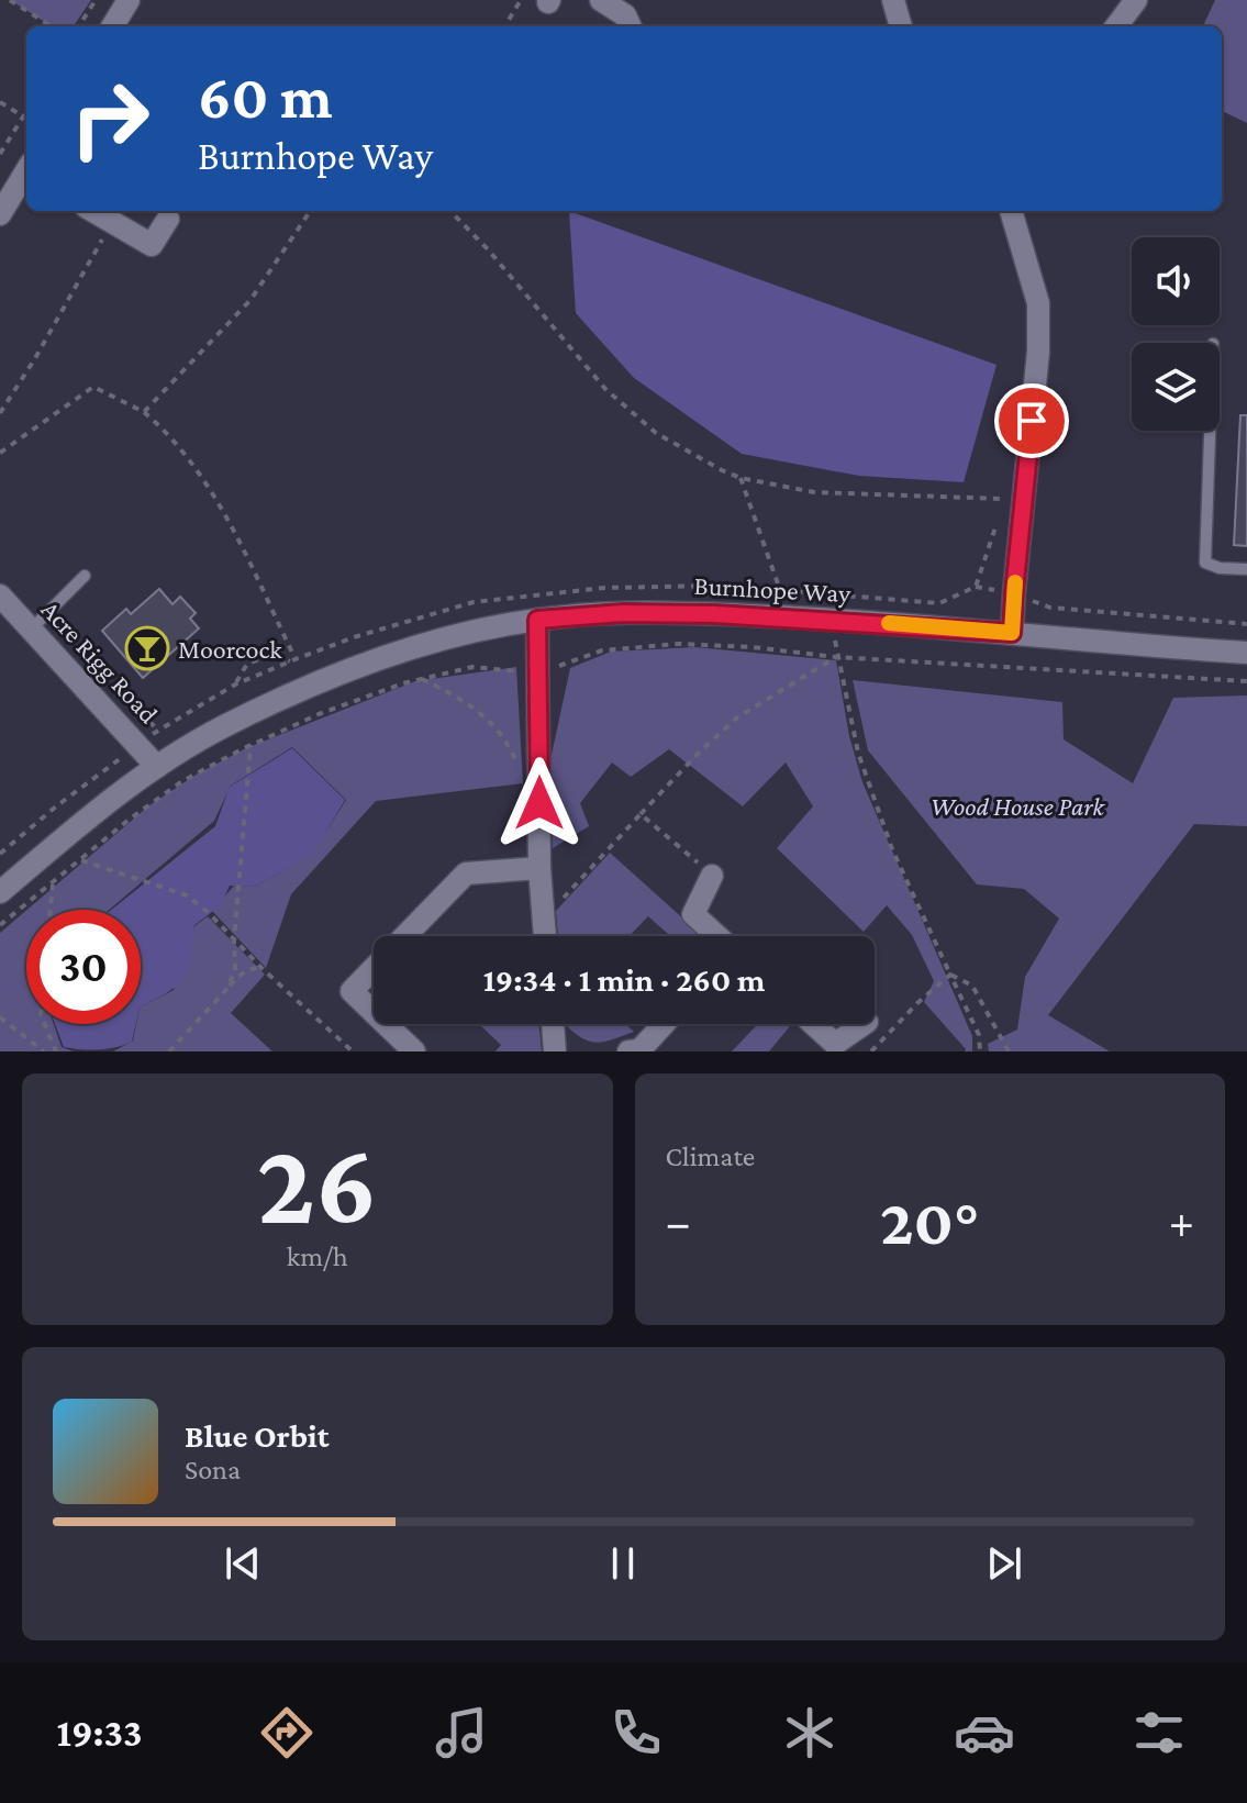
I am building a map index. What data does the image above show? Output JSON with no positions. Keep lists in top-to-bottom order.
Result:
{
  "streets": {
    "street": ["Burnhope Way", "Acre Rigg Road"]
  },
  "crossings": [
    ["Burnhope Way", "Acre Rigg Road"]
  ],
  "parks": ["Wood House Park"],
  "places": {
    "bar": ["Moorcock"]
  },
  "page": {
    "turn": ["60 m", "Burnhope Way"],
    "limit": "30",
    "trip": "19:34 · 1 min · 260 m",
    "tile": [
      ["26", "km/h"],
      "Climate"
    ],
    "heat": ["−", "20°", "+"],
    "song": ["Blue Orbit", "Sona"],
    "tabs": "19:33"
  }
}
